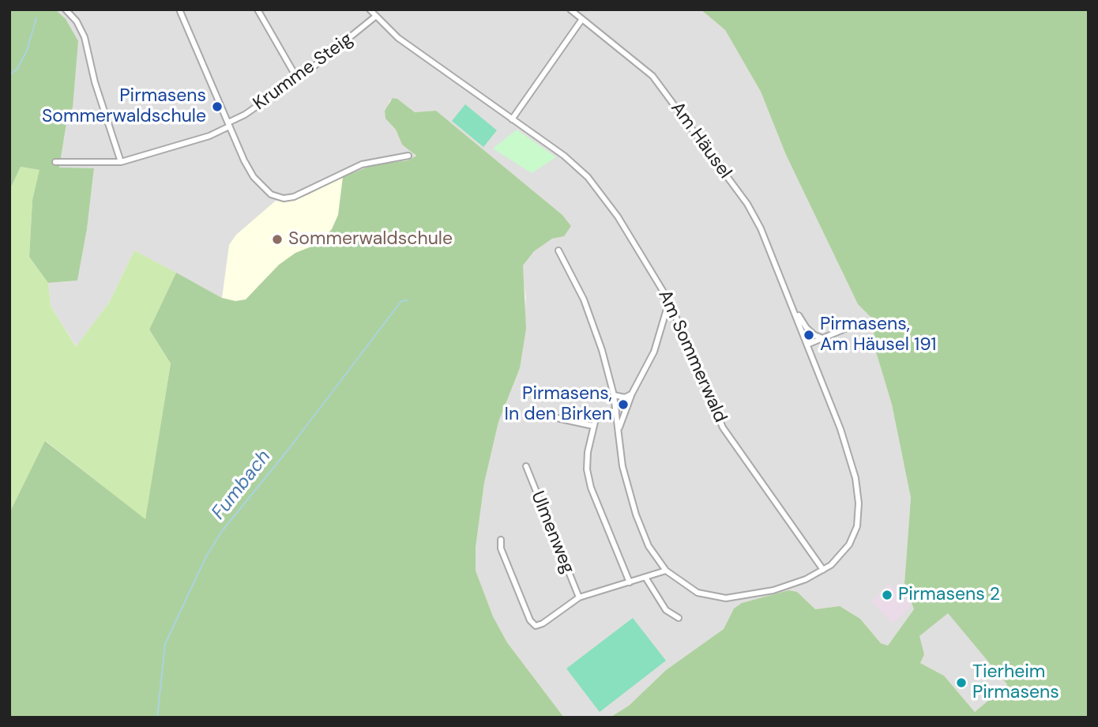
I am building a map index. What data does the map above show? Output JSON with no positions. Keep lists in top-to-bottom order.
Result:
{
  "streets": {
    "street": [
      "Krumme Steig",
      "Am Häusel",
      "Am Sommerwald",
      "Ulmenweg"
    ]
  },
  "crossings": [
    ["Krumme Steig", "Am Sommerwald"],
    ["Am Häusel", "Am Sommerwald"]
  ],
  "water": ["Fumbach"],
  "places": [
    "Pirmasens Sommerwaldschule",
    "Sommerwaldschule",
    "Pirmasens, Am Häusel 191",
    "Pirmasens, In den Birken",
    "Pirmasens 2",
    "Tierheim Pirmasens"
  ]
}
